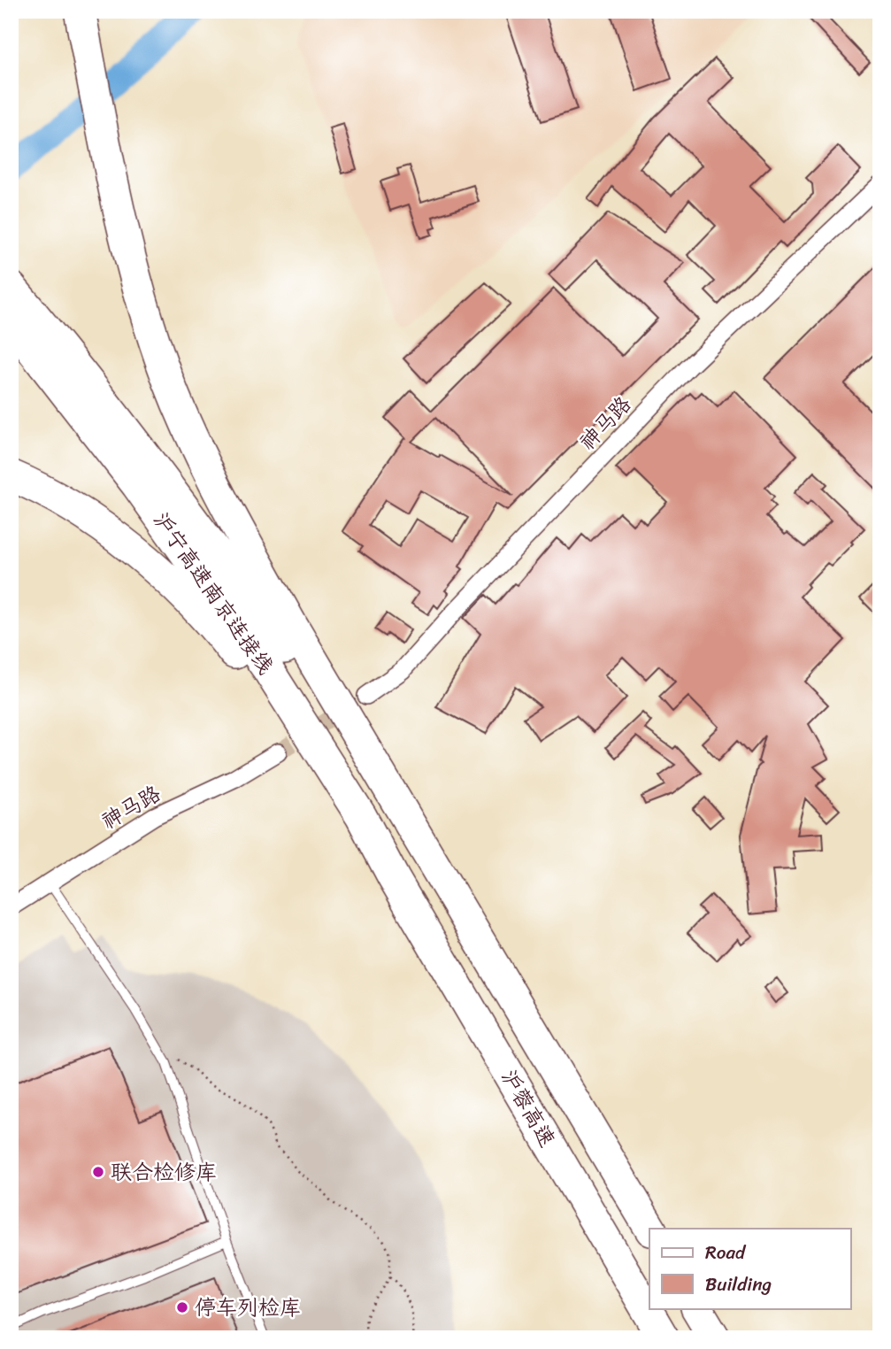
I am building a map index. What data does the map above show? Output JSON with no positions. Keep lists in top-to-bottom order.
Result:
{
  "streets": {
    "highway": ["沪宁高速南京连接线", "沪蓉高速"],
    "street": ["神马路"]
  },
  "crossings": [
    ["沪宁高速南京连接线", "沪蓉高速"]
  ],
  "places": ["联合检修库", "停车列检库"],
  "legend": ["Road", "Building"]
}
